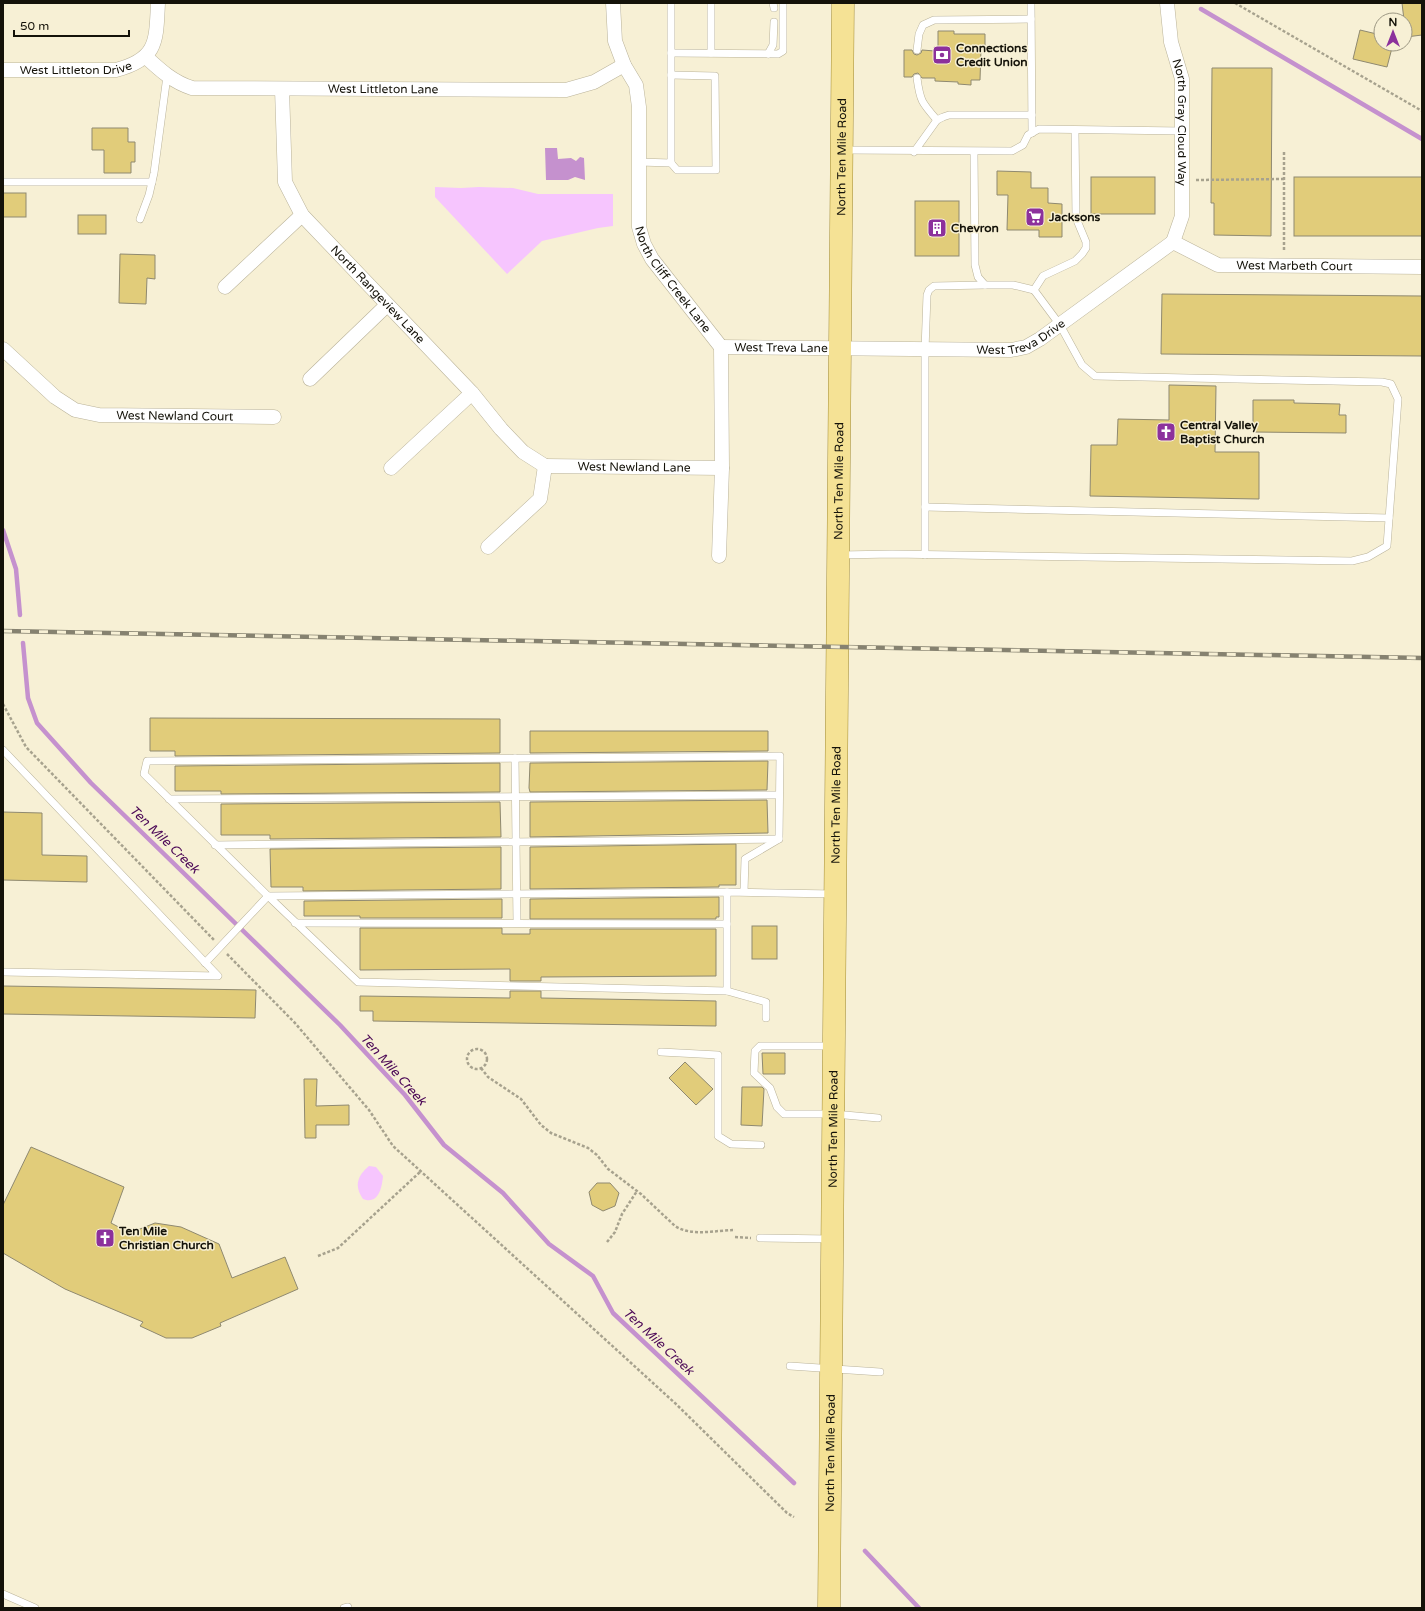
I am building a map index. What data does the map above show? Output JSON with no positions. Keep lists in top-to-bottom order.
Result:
{
  "streets": {
    "main road": ["North Ten Mile Road"],
    "street": [
      "West Littleton Drive",
      "West Littleton Lane",
      "North Gray Cloud Way",
      "West Marbeth Court",
      "North Cliff Creek Lane",
      "North Rangeview Lane",
      "West Treva Drive",
      "West Treva Lane",
      "West Newland Court",
      "West Newland Lane"
    ]
  },
  "crossings": [
    ["West Littleton Drive", "West Littleton Lane"],
    ["West Littleton Lane", "North Cliff Creek Lane"],
    ["West Littleton Lane", "North Rangeview Lane"],
    ["North Gray Cloud Way", "West Marbeth Court"],
    ["North Gray Cloud Way", "West Treva Drive"],
    ["North Ten Mile Road", "West Treva Drive"],
    ["North Ten Mile Road", "West Treva Lane"],
    ["West Marbeth Court", "West Treva Drive"],
    ["North Cliff Creek Lane", "West Treva Lane"],
    ["North Rangeview Lane", "West Newland Lane"],
    ["West Treva Drive", "West Treva Lane"]
  ],
  "water": ["Ten Mile Creek"],
  "places": {
    "bank": ["Connections Credit Union"],
    "supermarket": ["Jacksons"],
    "building": ["Chevron"],
    "church": ["Central Valley Baptist Church", "Ten Mile Christian Church"]
  },
  "scale_bar": "50 m",
  "north": "top"
}
